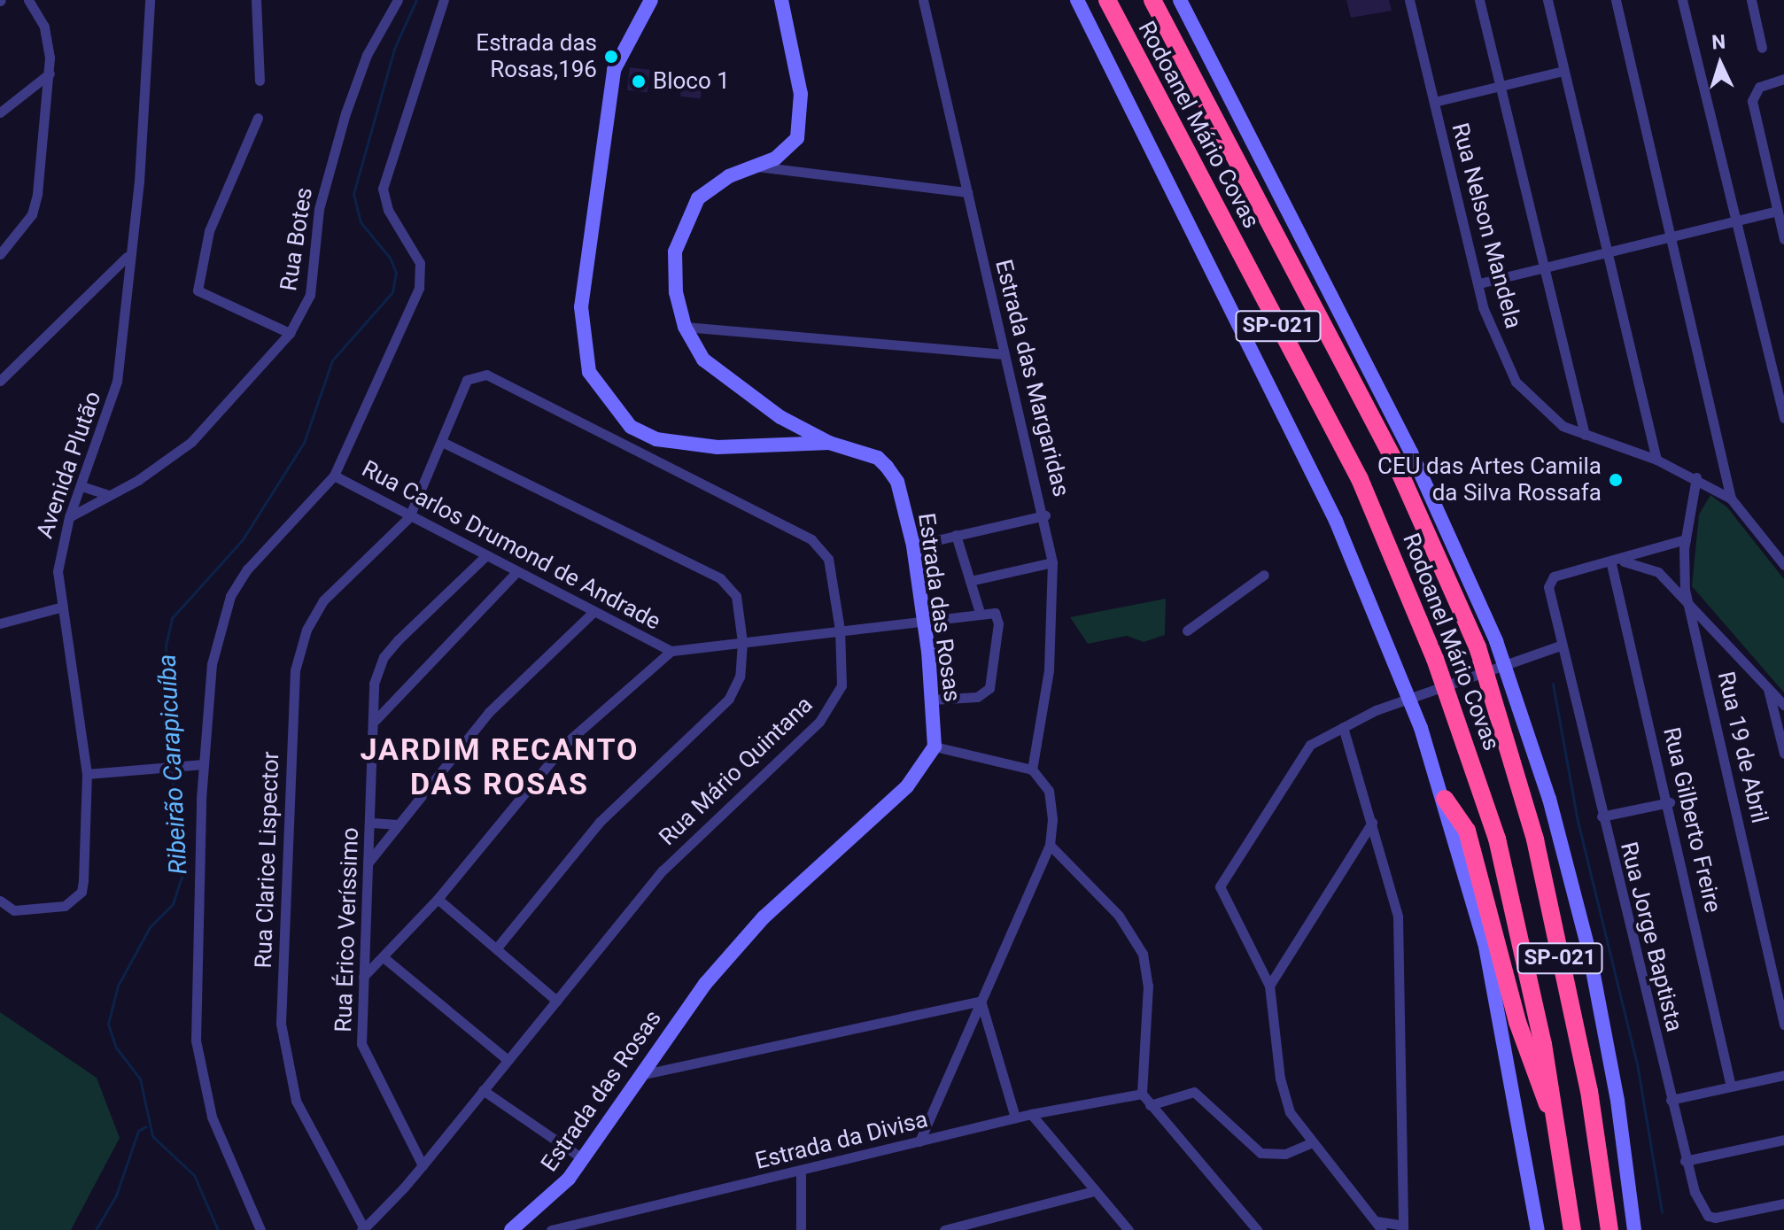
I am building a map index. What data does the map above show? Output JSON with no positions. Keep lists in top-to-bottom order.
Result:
{
  "streets": {
    "highway": ["Rodoanel Mário Covas", "SP-021"],
    "main road": ["Estrada das Rosas"],
    "street": [
      "Rua Nelson Mandela",
      "Rua Botes",
      "Estrada das Margaridas",
      "Avenida Plutão",
      "Rua Carlos Drumond de Andrade",
      "Rua 19 de Abril",
      "Rua Mário Quintana",
      "Rua Gilberto Freire",
      "Rua Clarice Lispector",
      "Rua Érico Veríssimo",
      "Rua Jorge Baptista",
      "Estrada da Divisa"
    ]
  },
  "crossings": [
    ["Rua Nelson Mandela", "Rua 19 de Abril"],
    ["Rua Botes", "Avenida Plutão"],
    ["Rua Carlos Drumond de Andrade", "Estrada das Rosas"],
    ["Rua Carlos Drumond de Andrade", "Rua Mário Quintana"],
    ["Rua Carlos Drumond de Andrade", "Rua Clarice Lispector"],
    ["Rua Carlos Drumond de Andrade", "Rua Érico Veríssimo"],
    ["Rua Mário Quintana", "Rua Clarice Lispector"],
    ["Rua Mário Quintana", "Rua Érico Veríssimo"],
    ["Rua Gilberto Freire", "Rua Jorge Baptista"]
  ],
  "districts": ["JARDIM RECANTO DAS ROSAS"],
  "water": ["Ribeirão Carapicuíba"],
  "places": ["Estrada das Rosas,196", "Bloco 1", "CEU das Artes Camila da Silva Rossafa"],
  "north": "top"
}
